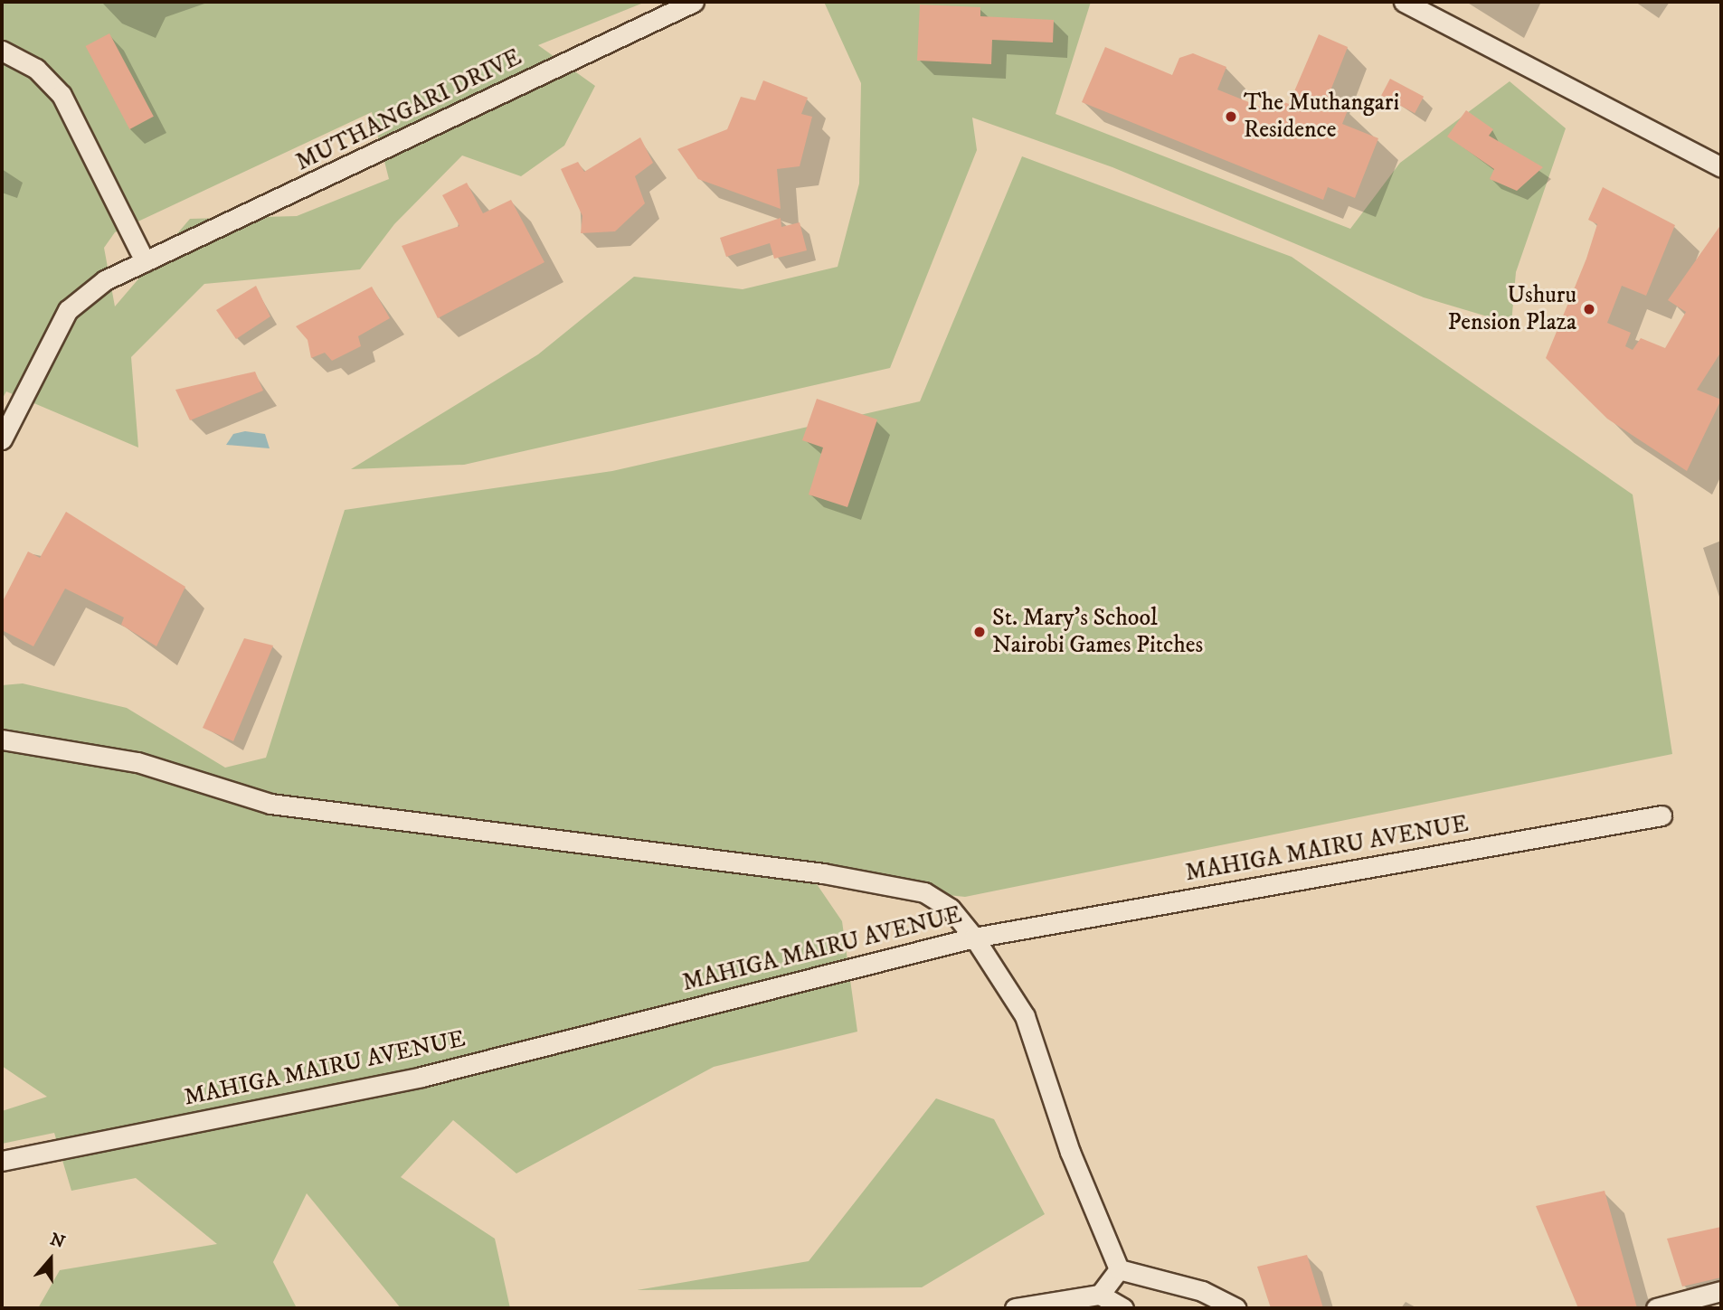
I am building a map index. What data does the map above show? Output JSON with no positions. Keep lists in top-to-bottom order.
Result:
{
  "streets": {
    "street": ["MUTHANGARI DRIVE", "MAHIGA MAIRU AVENUE"]
  },
  "places": ["The Muthangari Residence", "Ushuru Pension Plaza", "St. Mary's School Nairobi Games Pitches"],
  "north": "top"
}
